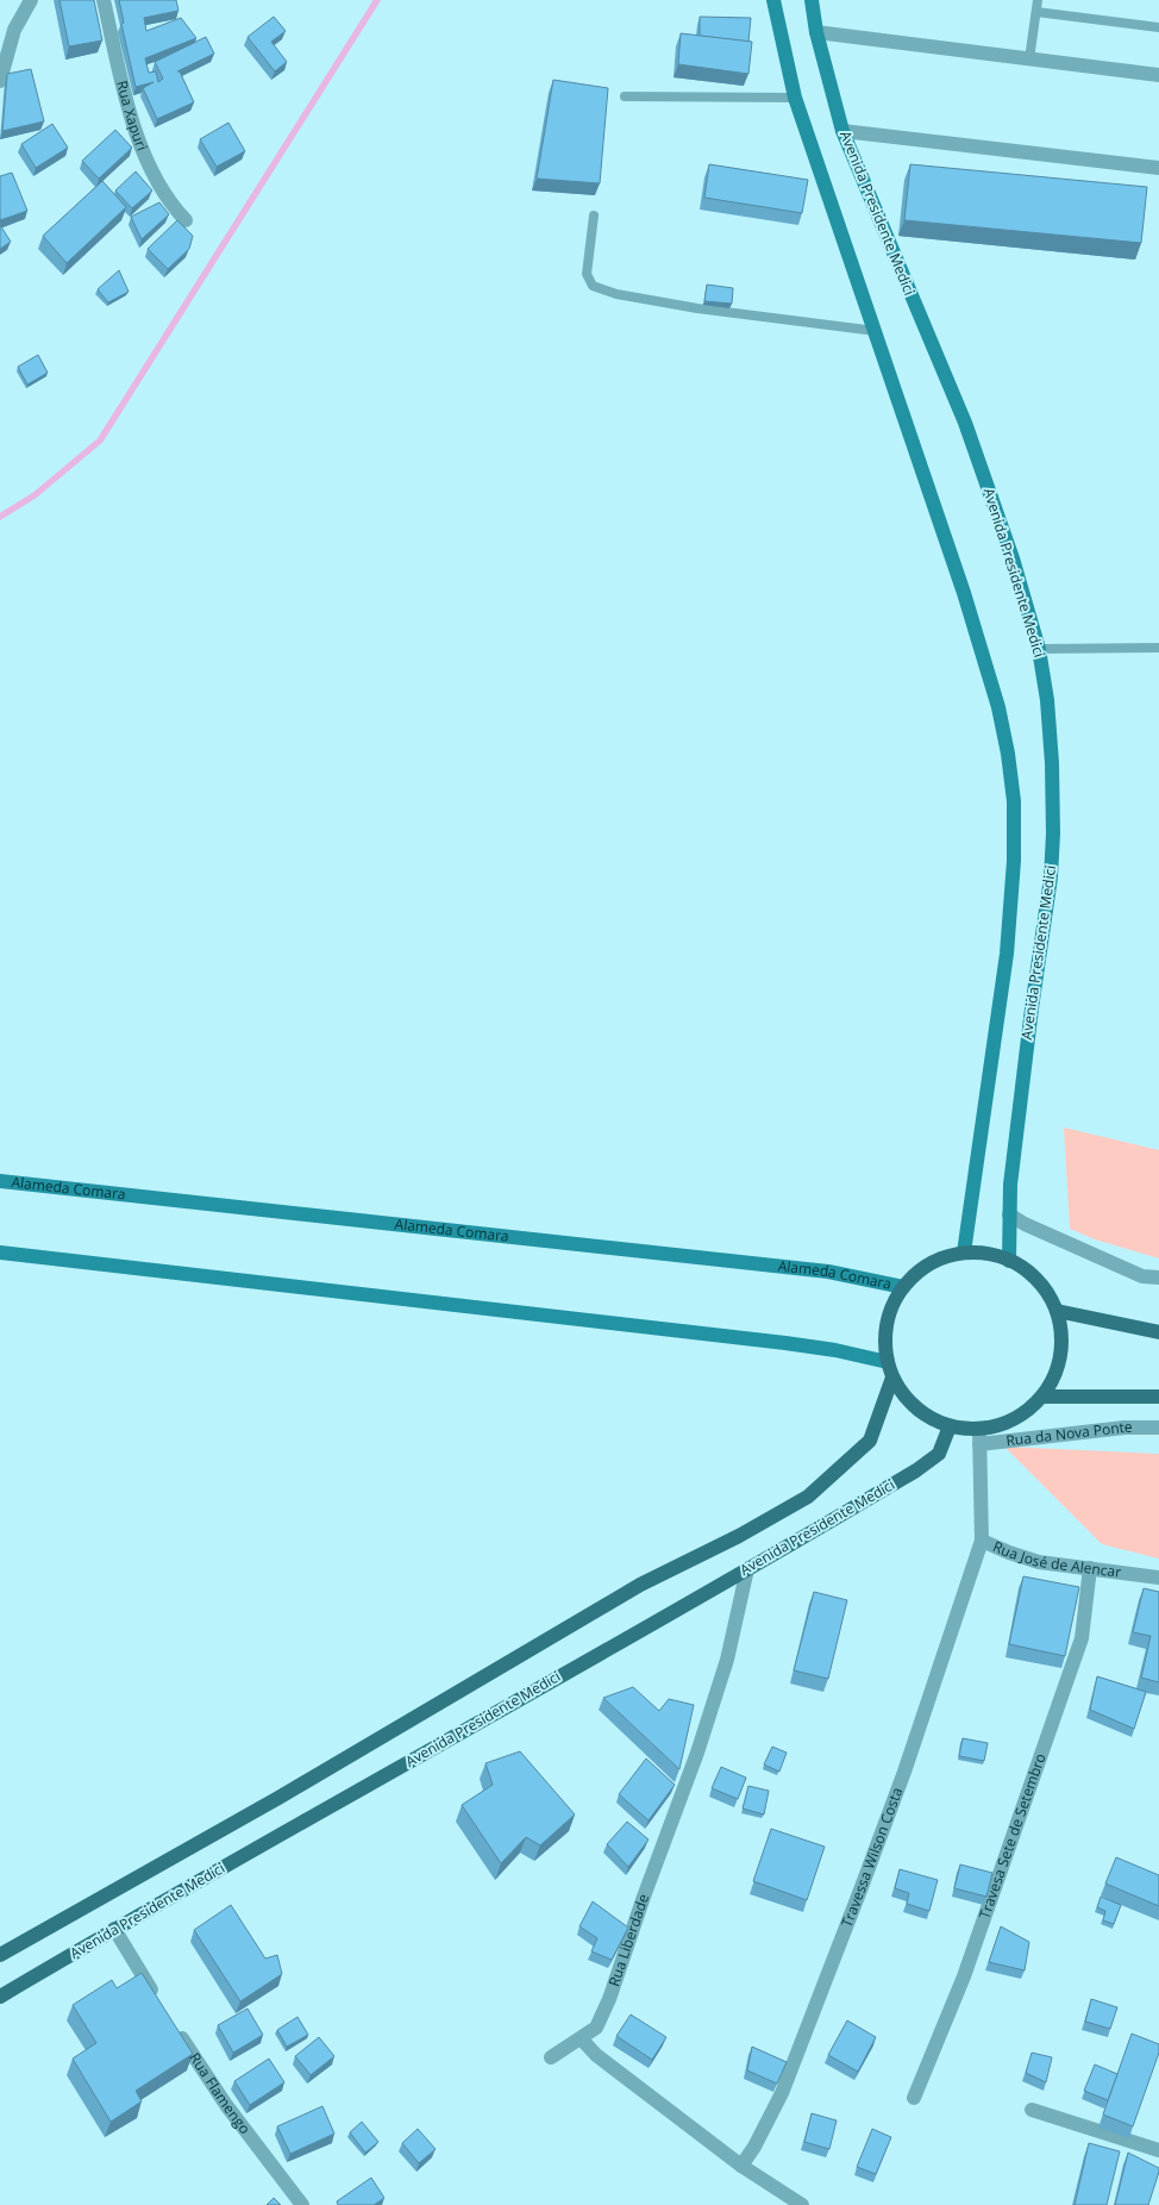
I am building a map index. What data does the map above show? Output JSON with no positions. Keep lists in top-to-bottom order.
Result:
{
  "streets": {
    "main road": ["Avenida Presidente Medici"],
    "street": [
      "Rua Xapuri",
      "Alameda Comara",
      "Rua da Nova Ponte",
      "Rua José de Alencar",
      "Travesa Sete de Setembro",
      "Travessa Wilson Costa",
      "Rua Liberdade",
      "Rua Flamengo"
    ]
  },
  "crossings": [
    ["Avenida Presidente Medici", "Rua Liberdade"],
    ["Rua da Nova Ponte", "Rua José de Alencar"],
    ["Rua José de Alencar", "Travesa Sete de Setembro"],
    ["Rua José de Alencar", "Travessa Wilson Costa"]
  ]
}
